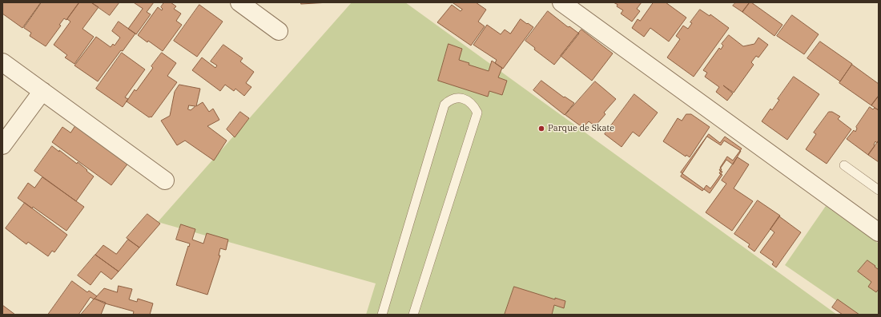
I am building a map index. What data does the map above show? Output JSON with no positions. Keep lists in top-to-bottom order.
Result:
{
  "places": ["Parque de Skate"]
}
